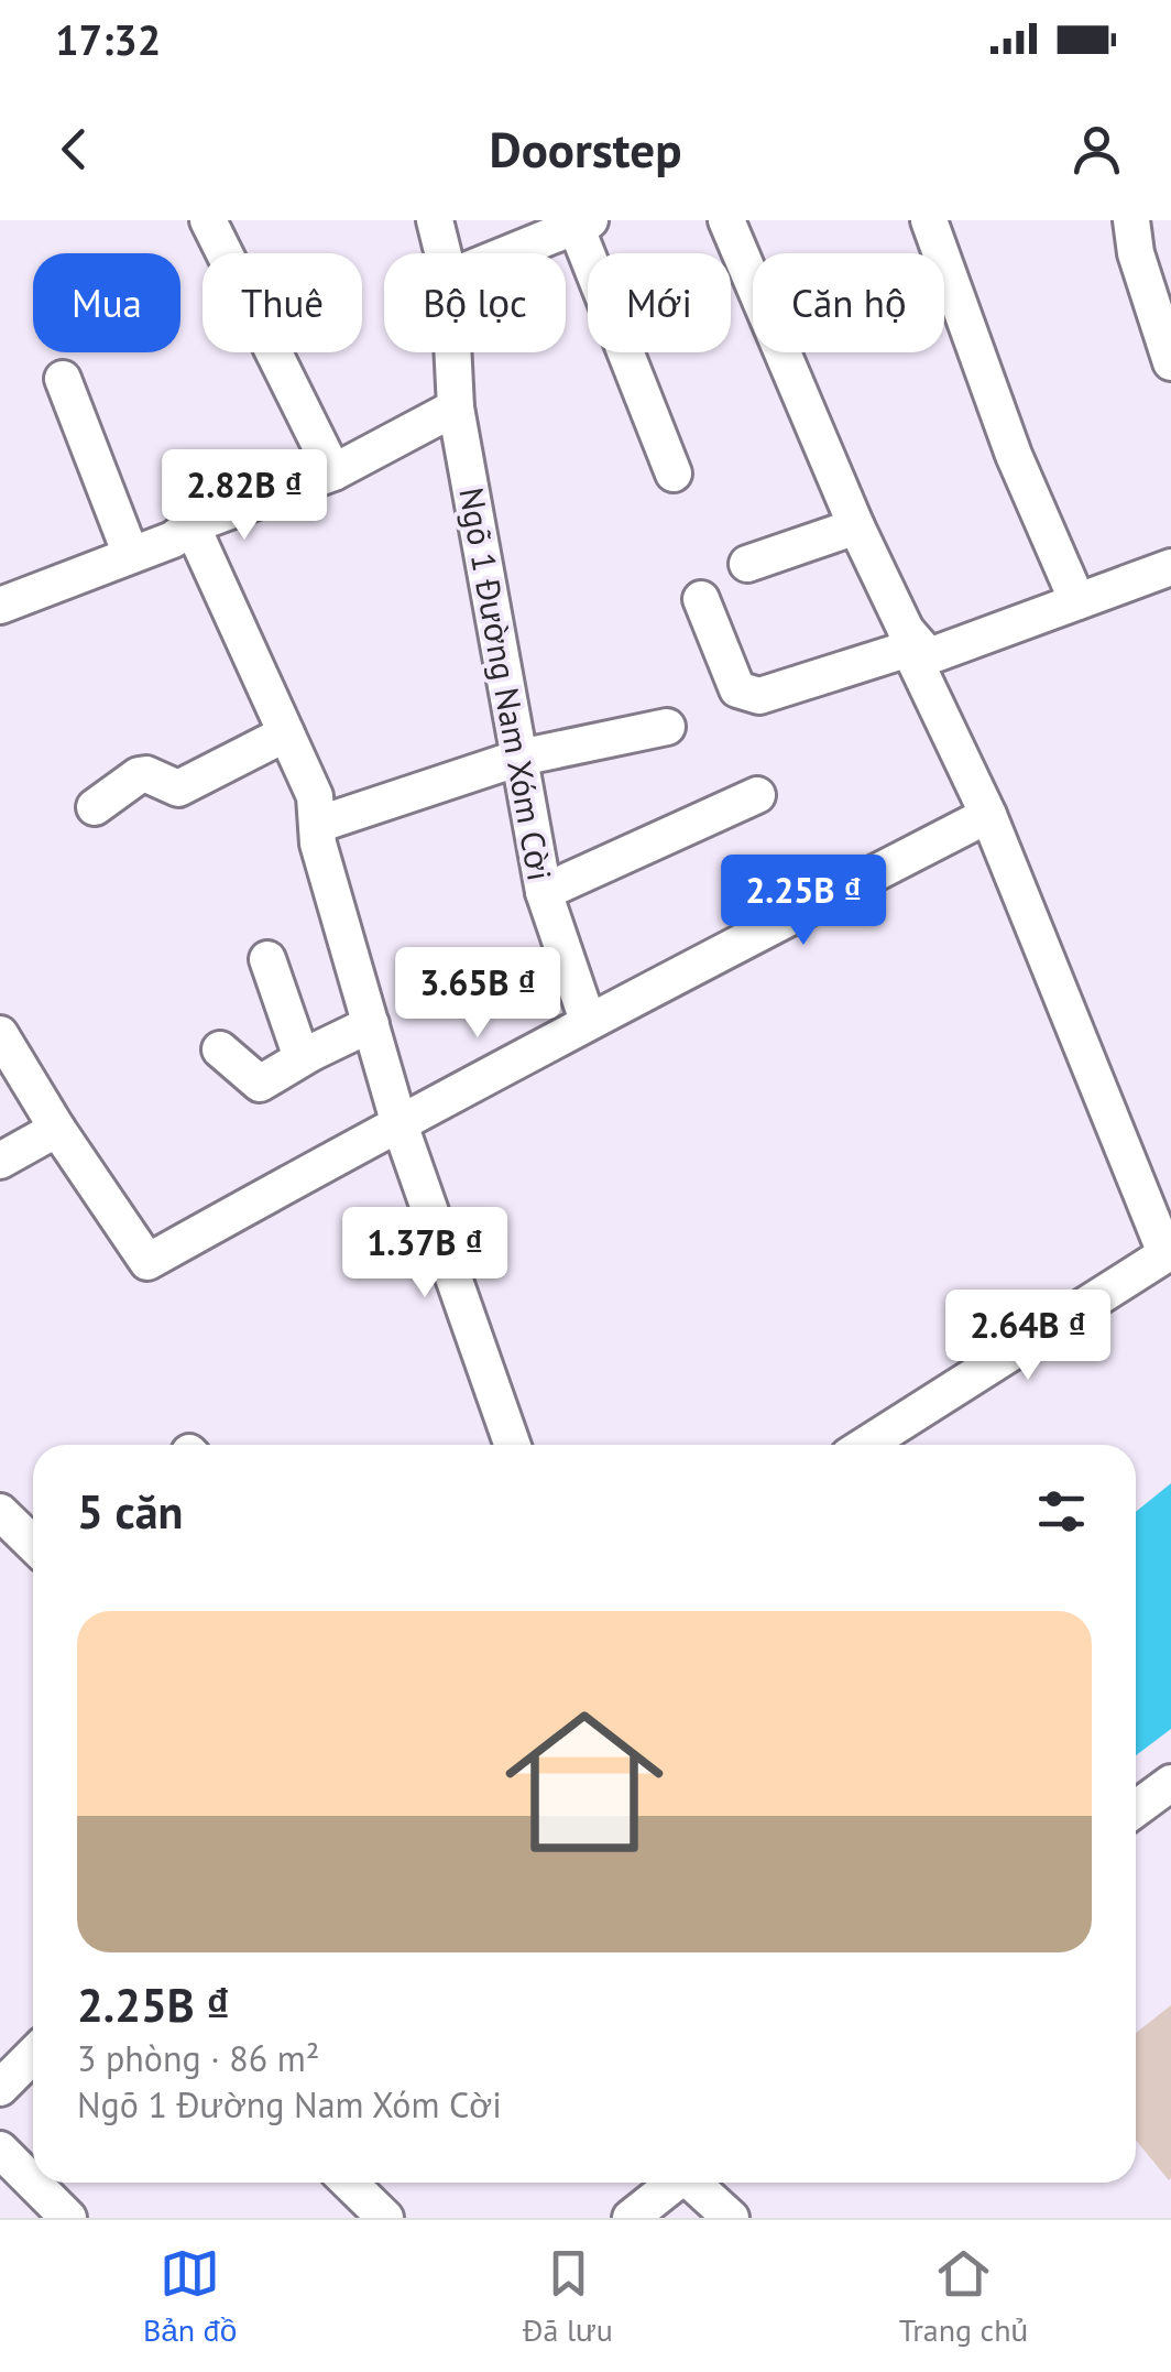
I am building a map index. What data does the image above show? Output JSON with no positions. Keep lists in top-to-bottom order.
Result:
{
  "streets": {
    "street": ["Ngõ 1 Đường Nam Xóm Cời"]
  },
  "page": {
    "status": "17:32",
    "header": "Doorstep",
    "chip": [
      "Mua",
      "Thuê",
      "Bộ lọc",
      "Mới",
      "Căn hộ"
    ],
    "price": [
      "2.82B ₫",
      "2.25B ₫",
      "3.65B ₫",
      "1.37B ₫",
      "2.64B ₫"
    ],
    "heading": "5 căn",
    "list": [
      {
        "name": "2.25B ₫",
        "note": "3 phòng · 86 m² · Ngõ 1 Đường Nam Xóm Cời"
      }
    ],
    "tabs": ["Bản đồ", "Đã lưu", "Trang chủ"]
  }
}
